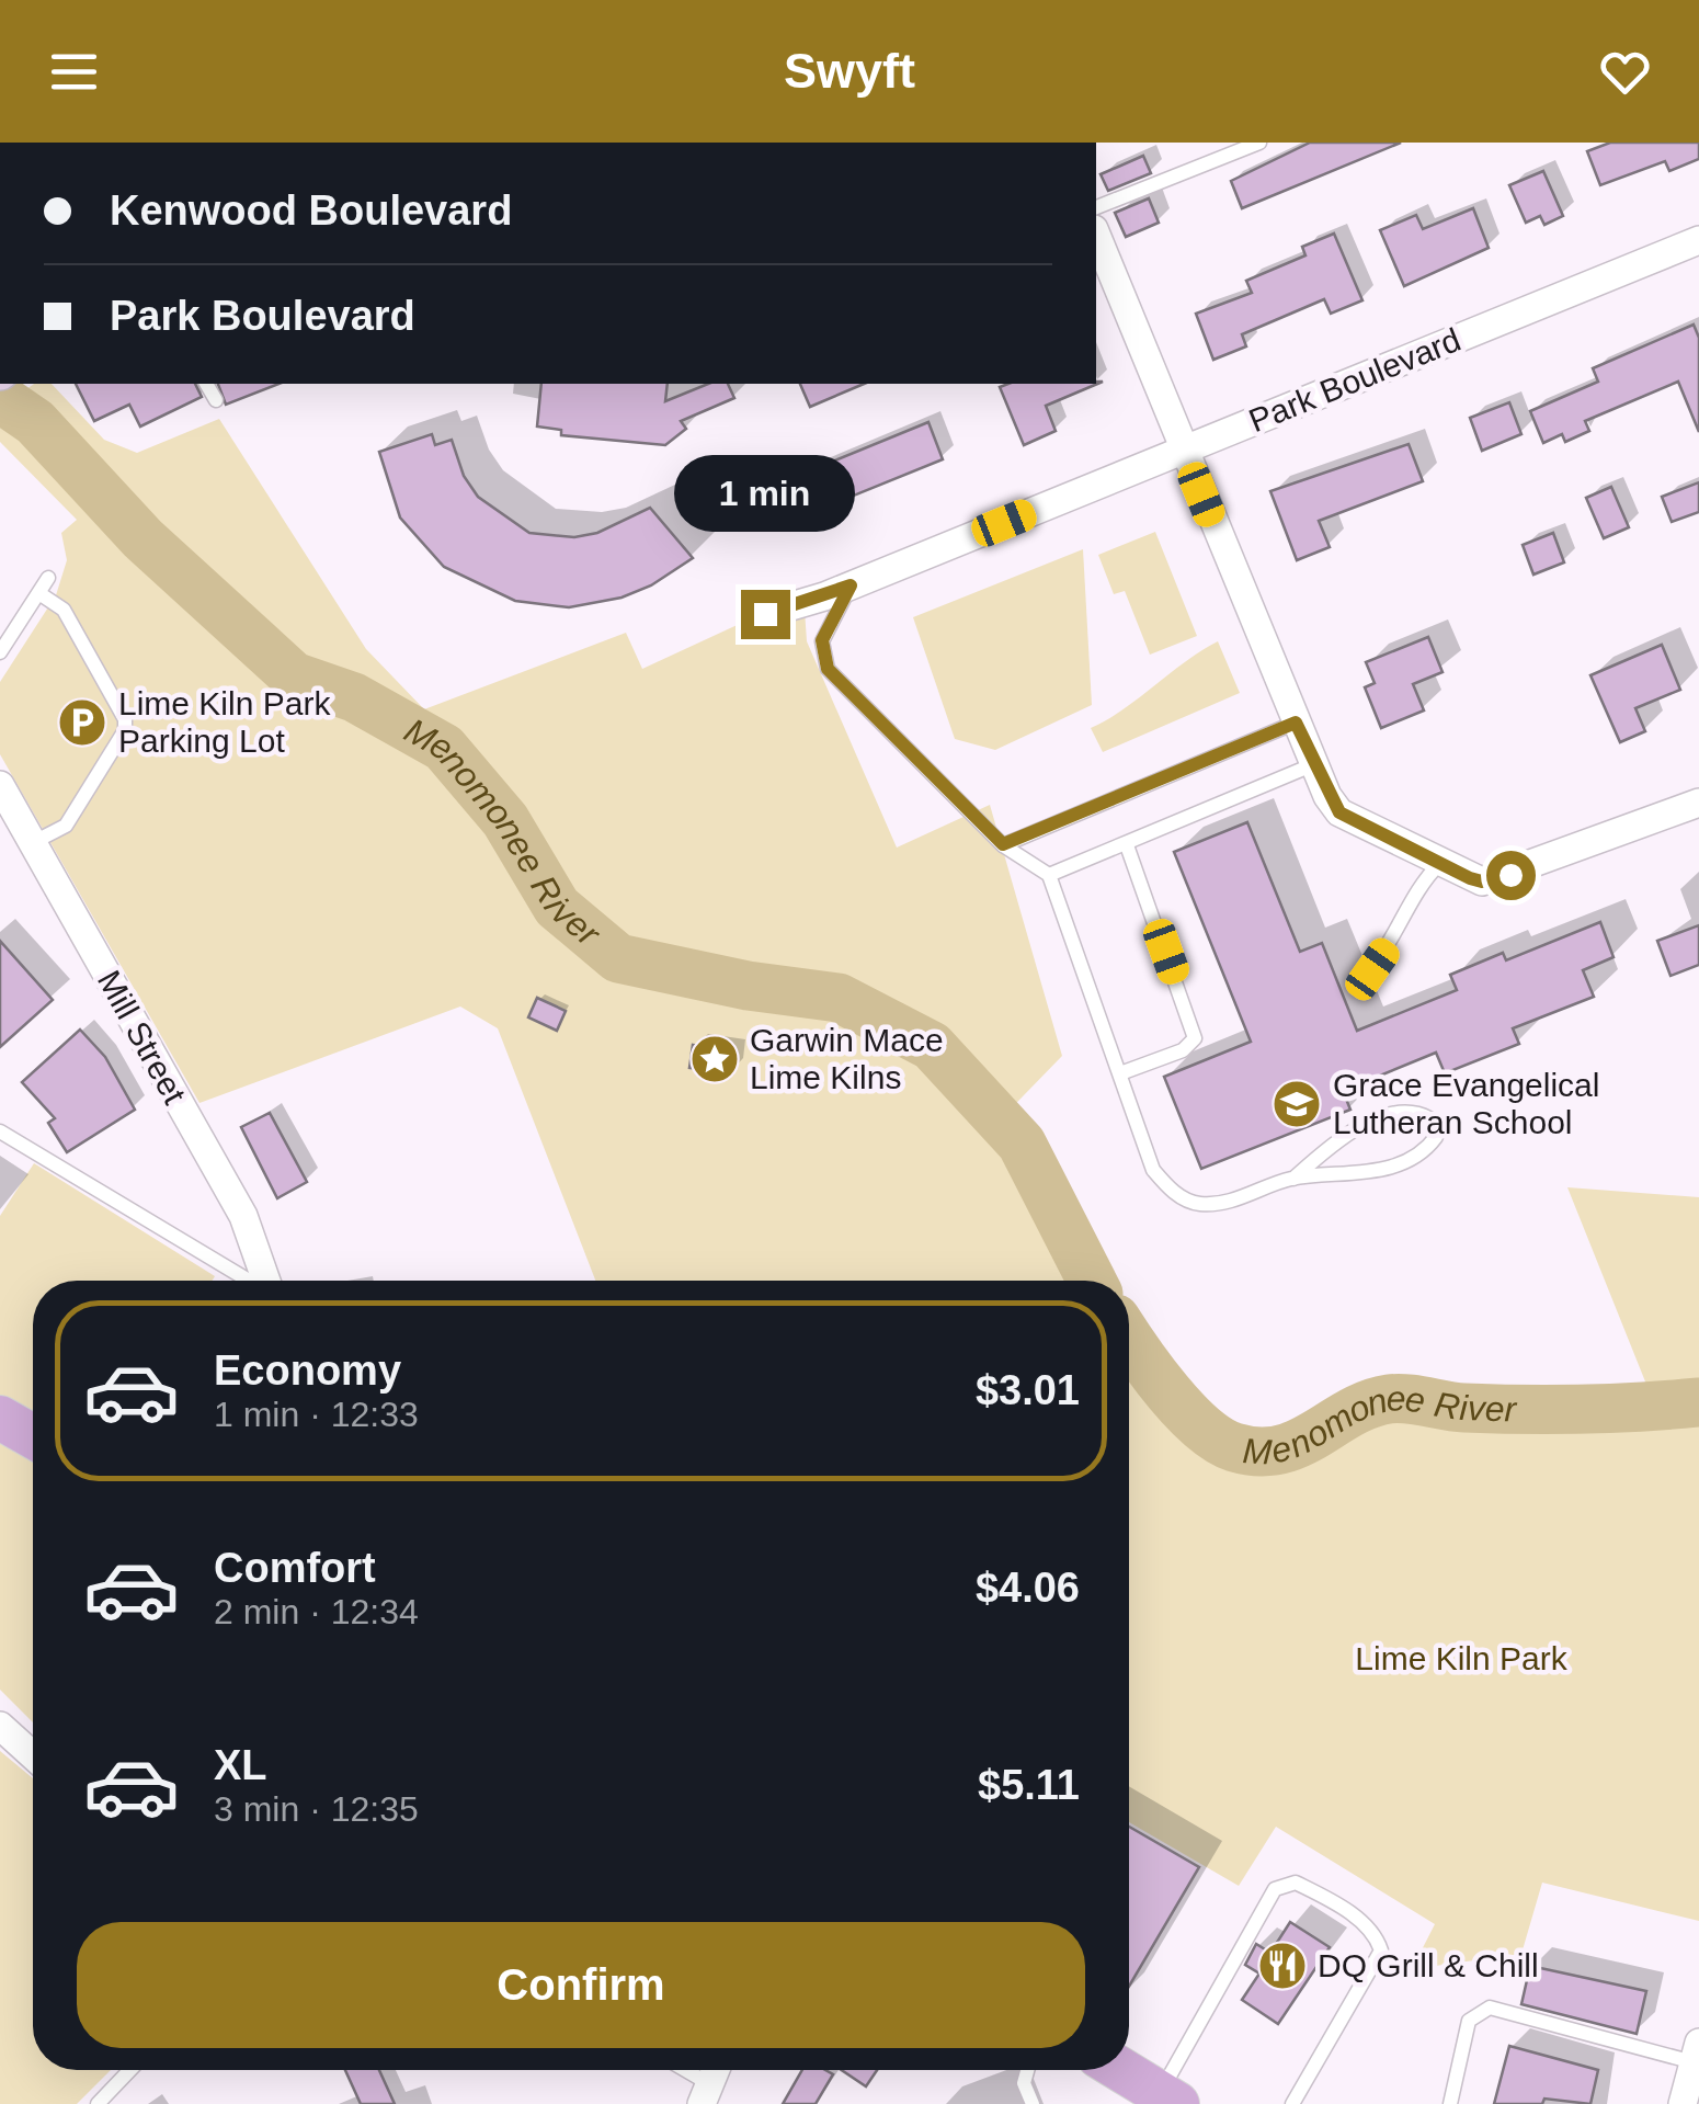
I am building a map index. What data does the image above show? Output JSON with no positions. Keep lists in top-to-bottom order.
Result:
{
  "streets": {
    "street": ["Park Boulevard", "Mill Street"]
  },
  "water": ["Menomonee River"],
  "parks": ["Lime Kiln Park"],
  "places": {
    "parking": ["Lime Kiln Park Parking Lot"],
    "place": ["Garwin Mace Lime Kilns"],
    "school or university": ["Grace Evangelical Lutheran School"],
    "restaurant": ["DQ Grill & Chill"]
  },
  "page": {
    "header": "Swyft",
    "banner": ["Kenwood Boulevard", "Park Boulevard"],
    "bubble": "1 min",
    "list": [
      {
        "name": "Economy",
        "note": "1 min · 12:33",
        "value": "$3.01"
      },
      {
        "name": "Comfort",
        "note": "2 min · 12:34",
        "value": "$4.06"
      },
      {
        "name": "XL",
        "note": "3 min · 12:35",
        "value": "$5.11"
      }
    ],
    "buttons": "Confirm"
  }
}
